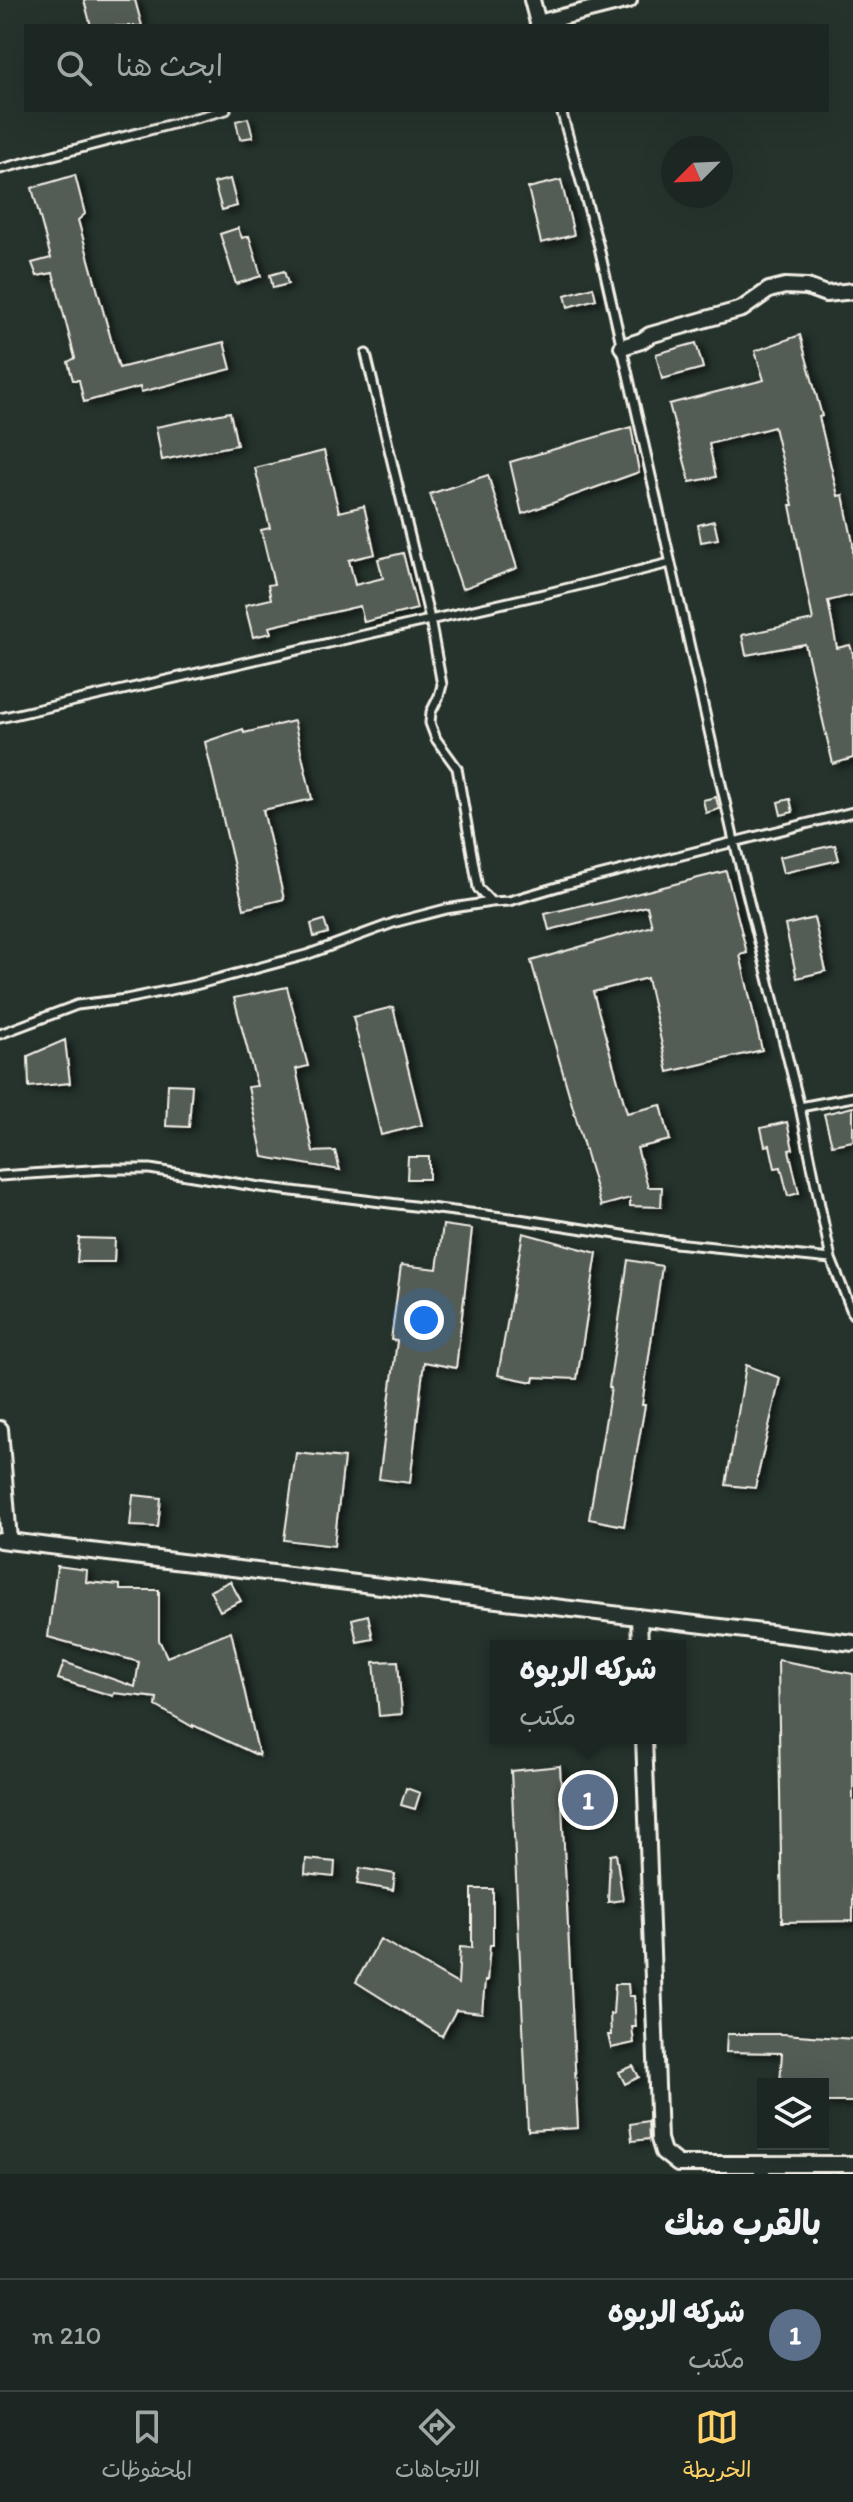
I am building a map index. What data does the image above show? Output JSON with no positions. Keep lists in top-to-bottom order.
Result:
{
  "north": "bottom left",
  "page": {
    "search": "ابحث هنا",
    "popup": ["شركه الربوه", "مكتب"],
    "pins": "1",
    "heading": "بالقرب منك",
    "list": [
      {
        "mark": "1",
        "name": "شركه الربوه",
        "note": "مكتب",
        "value": "210 m"
      }
    ],
    "nav": ["الخريطة", "الاتجاهات", "المحفوظات"]
  }
}
